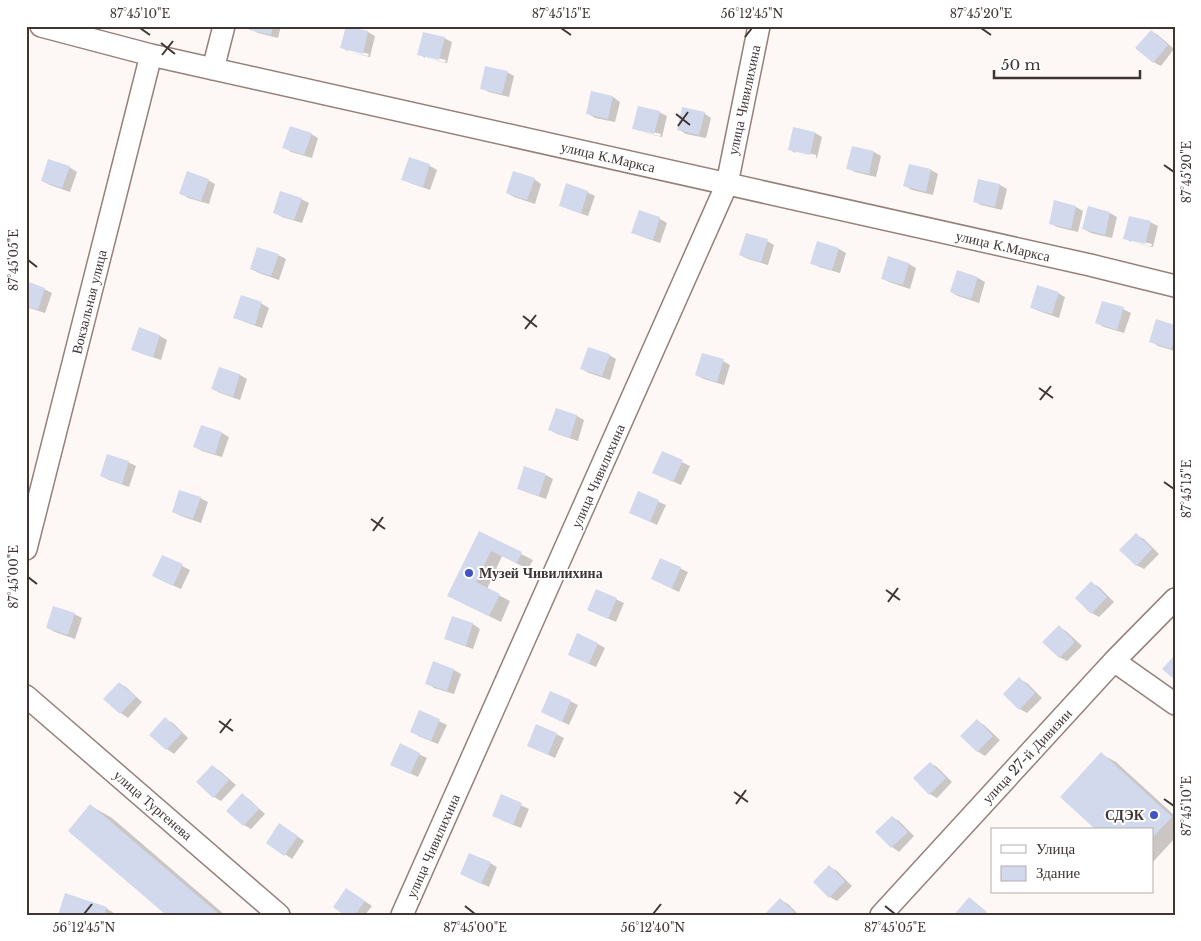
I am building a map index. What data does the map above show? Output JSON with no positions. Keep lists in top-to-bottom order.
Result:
{
  "streets": {
    "street": [
      "улица Чивилихина",
      "улица К.Маркса",
      "Вокзальная улица",
      "улица 27-й Дивизии",
      "улица Тургенева"
    ]
  },
  "crossings": [
    ["улица Чивилихина", "улица К.Маркса"],
    ["улица К.Маркса", "Вокзальная улица"]
  ],
  "places": ["Музей Чивилихина", "СДЭК"],
  "legend": ["Улица", "Здание"],
  "scale_bar": "50 m",
  "coordinates": [
    "87°45'10\"E",
    "87°45'15\"E",
    "56°12'45\"N",
    "87°45'20\"E",
    "87°45'05\"E",
    "87°45'00\"E",
    "56°12'40\"N"
  ]
}
